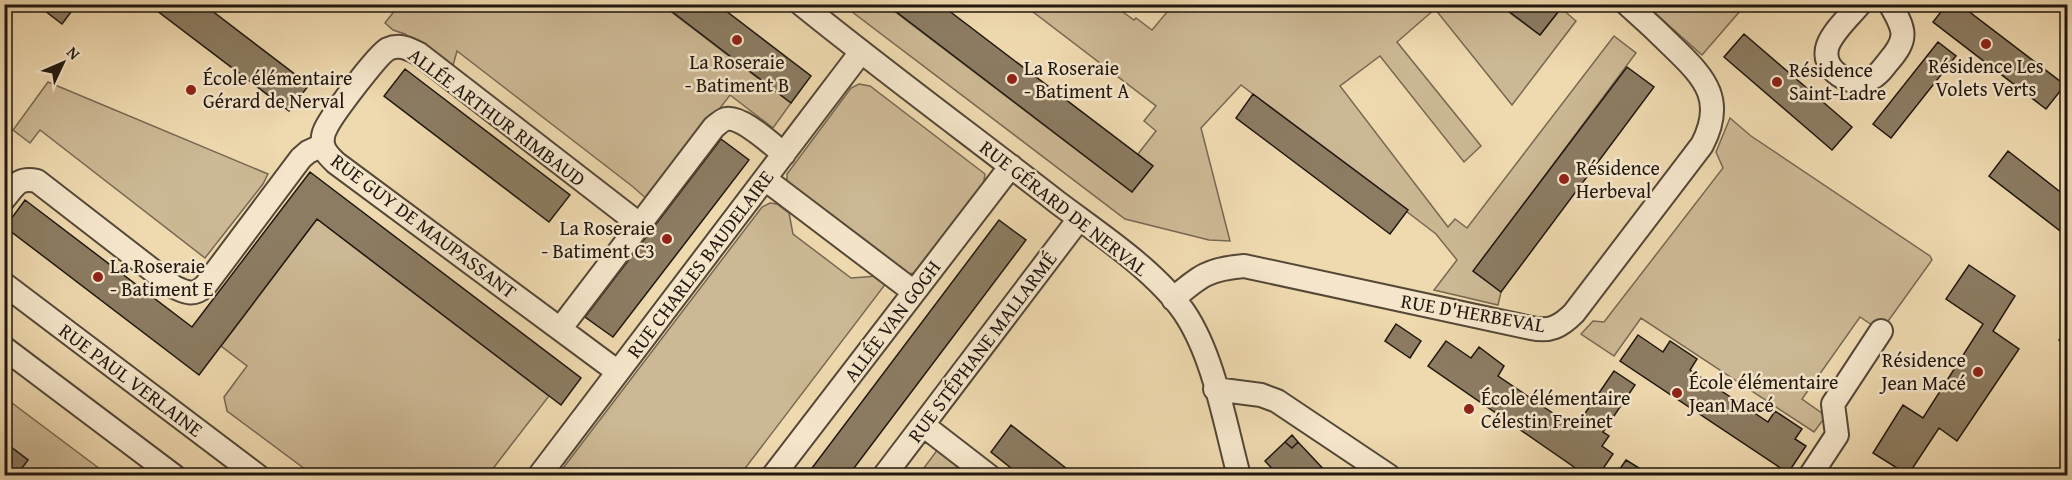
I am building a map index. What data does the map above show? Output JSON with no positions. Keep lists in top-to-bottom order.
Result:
{
  "streets": {
    "street": [
      "ALLÉE ARTHUR RIMBAUD",
      "RUE GÉRARD DE NERVAL",
      "RUE GUY DE MAUPASSANT",
      "RUE CHARLES BAUDELAIRE",
      "RUE D'HERBEVAL",
      "ALLÉE VAN GOGH",
      "RUE STÉPHANE MALLARMÉ",
      "RUE PAUL VERLAINE"
    ]
  },
  "crossings": [
    ["ALLÉE ARTHUR RIMBAUD", "RUE GUY DE MAUPASSANT"],
    ["RUE GÉRARD DE NERVAL", "RUE CHARLES BAUDELAIRE"],
    ["RUE GÉRARD DE NERVAL", "RUE D'HERBEVAL"],
    ["RUE GÉRARD DE NERVAL", "ALLÉE VAN GOGH"],
    ["RUE GÉRARD DE NERVAL", "RUE STÉPHANE MALLARMÉ"],
    ["RUE GUY DE MAUPASSANT", "RUE CHARLES BAUDELAIRE"]
  ],
  "places": [
    "La Roseraie - Batiment B",
    "Résidence Les Volets Verts",
    "La Roseraie - Batiment A",
    "Résidence Saint-Ladre",
    "École élémentaire Gérard de Nerval",
    "Résidence Herbeval",
    "La Roseraie - Batiment C3",
    "La Roseraie - Batiment E",
    "Résidence Jean Macé",
    "École élémentaire Jean Macé",
    "École élémentaire Célestin Freinet"
  ],
  "north": "top right"
}
